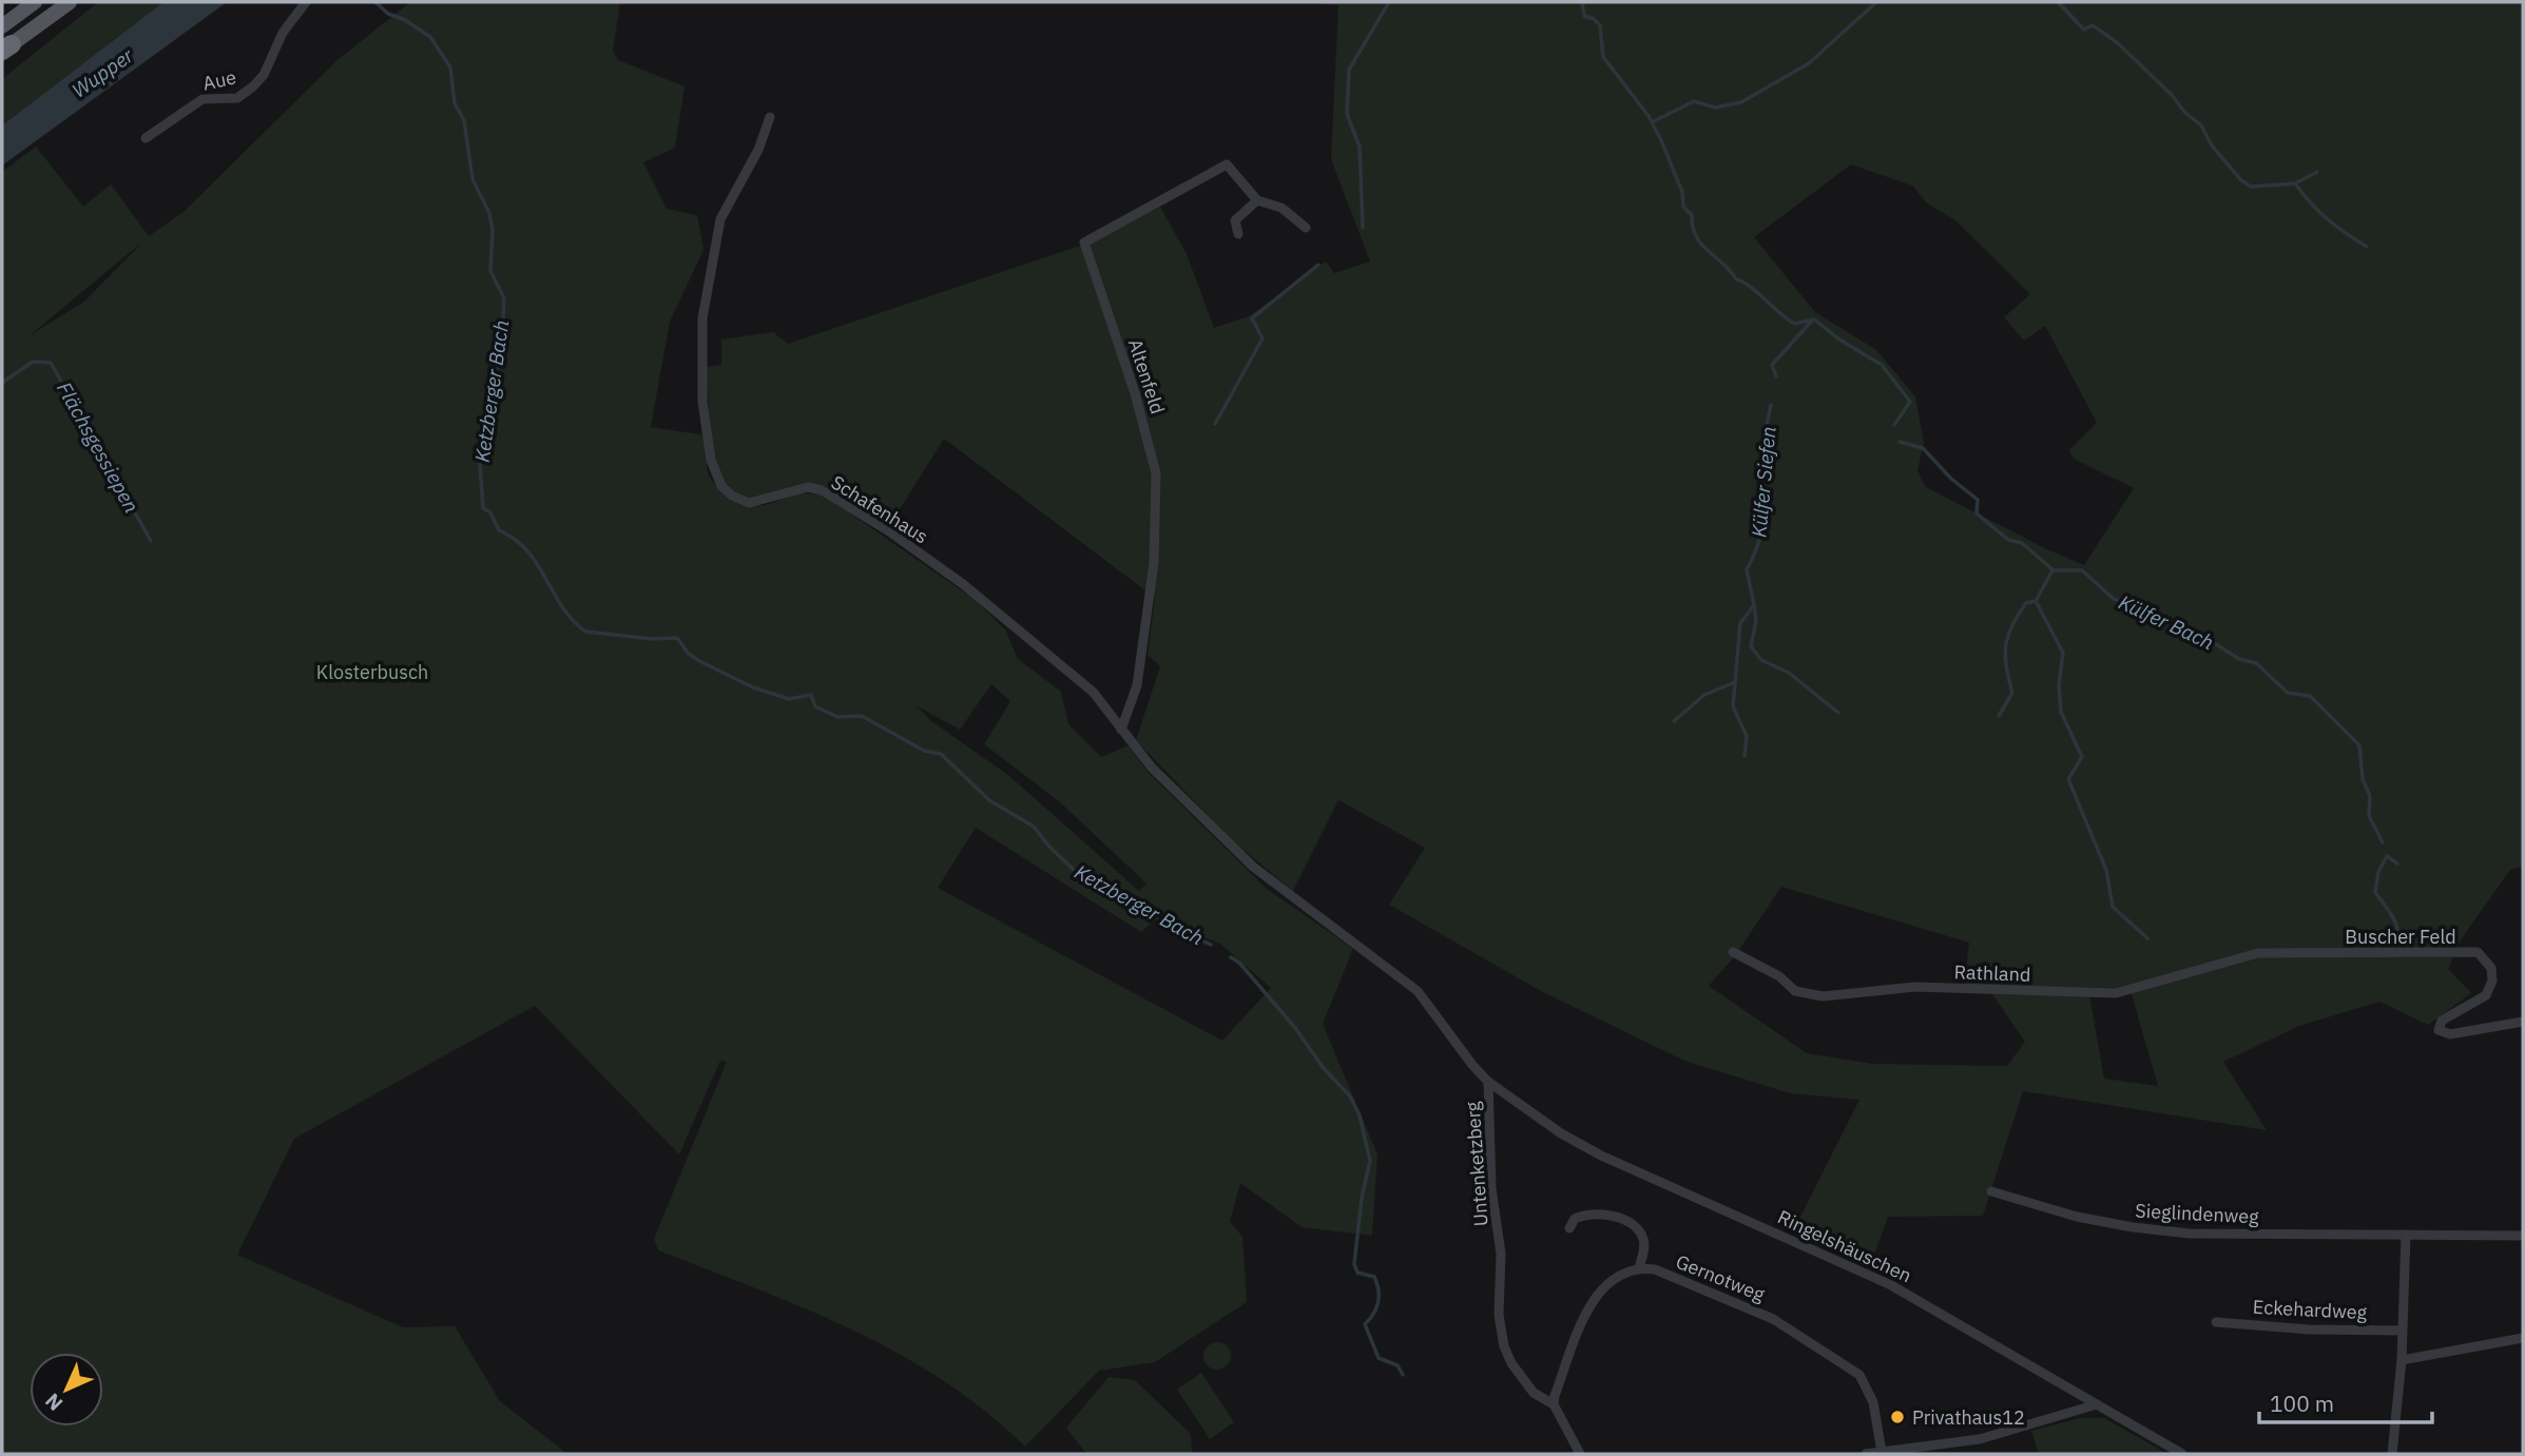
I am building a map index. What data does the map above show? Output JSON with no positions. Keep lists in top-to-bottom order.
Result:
{
  "streets": {
    "street": [
      "Aue",
      "Altenfeld",
      "Schafenhaus",
      "Buscher Feld",
      "Rathland",
      "Untenketzberg",
      "Sieglindenweg",
      "Ringelshäuschen",
      "Gernotweg",
      "Eckehardweg"
    ]
  },
  "crossings": [
    ["Altenfeld", "Schafenhaus"],
    ["Schafenhaus", "Untenketzberg"],
    ["Buscher Feld", "Rathland"],
    ["Untenketzberg", "Ringelshäuschen"]
  ],
  "water": [
    "Wupper",
    "Ketzberger Bach",
    "Flächsgessiepen",
    "Külfer Siefen",
    "Külfer Bach"
  ],
  "parks": ["Klosterbusch"],
  "places": ["Privathaus12"],
  "scale_bar": "100 m",
  "north": "bottom left"
}
